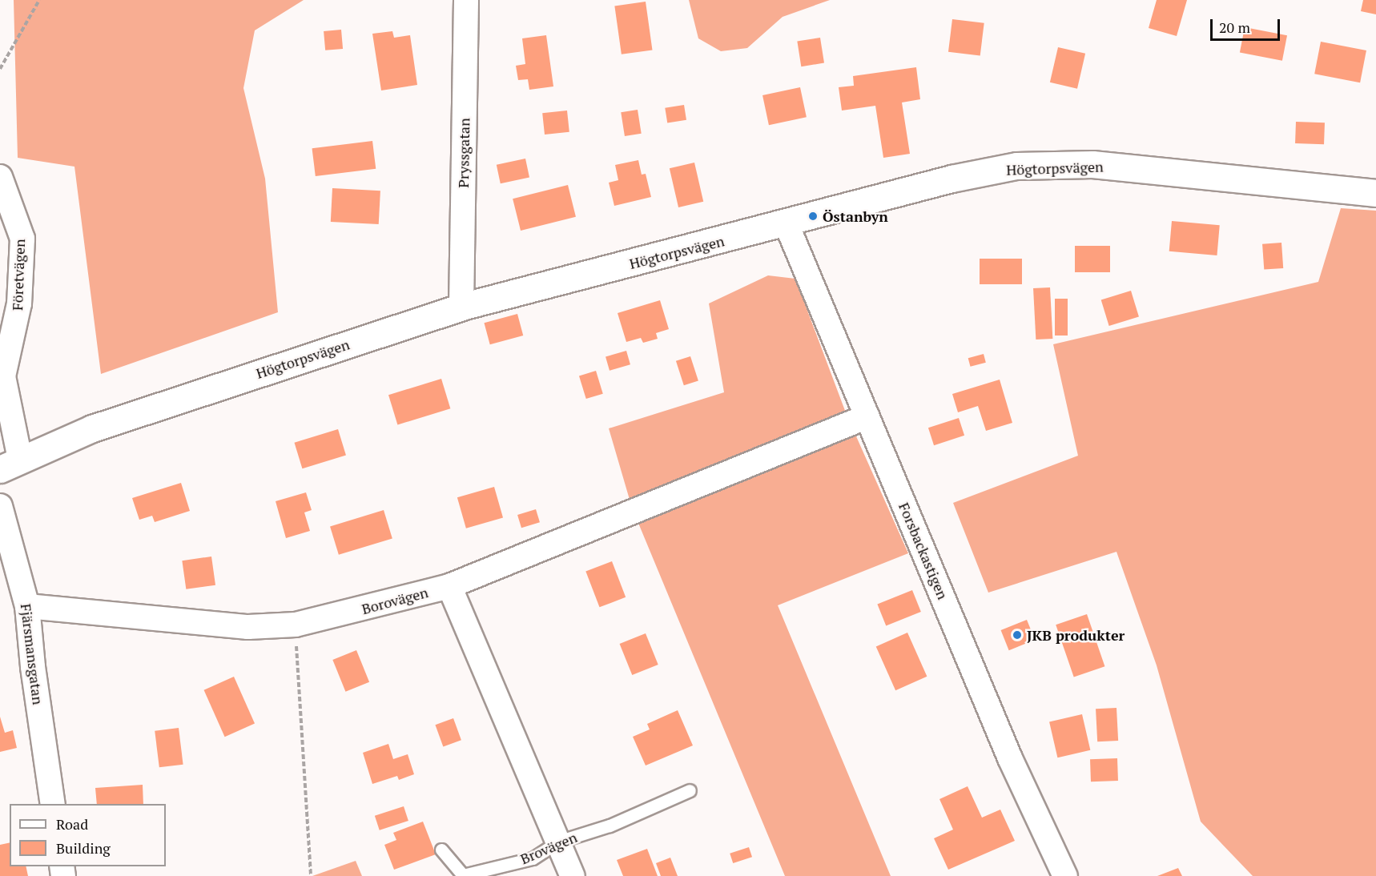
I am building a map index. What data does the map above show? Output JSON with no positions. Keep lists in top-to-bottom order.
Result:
{
  "streets": {
    "street": [
      "Pryssgatan",
      "Högtorpsvägen",
      "Företvägen",
      "Forsbackastigen",
      "Borovägen",
      "Fjärsmansgatan"
    ],
    "lane": ["Brovägen"]
  },
  "crossings": [
    ["Pryssgatan", "Högtorpsvägen"],
    ["Högtorpsvägen", "Företvägen"],
    ["Högtorpsvägen", "Forsbackastigen"],
    ["Forsbackastigen", "Borovägen"],
    ["Borovägen", "Fjärsmansgatan"]
  ],
  "places": ["Östanbyn", "JKB produkter"],
  "legend": ["Road", "Building"],
  "scale_bar": "20 m"
}
